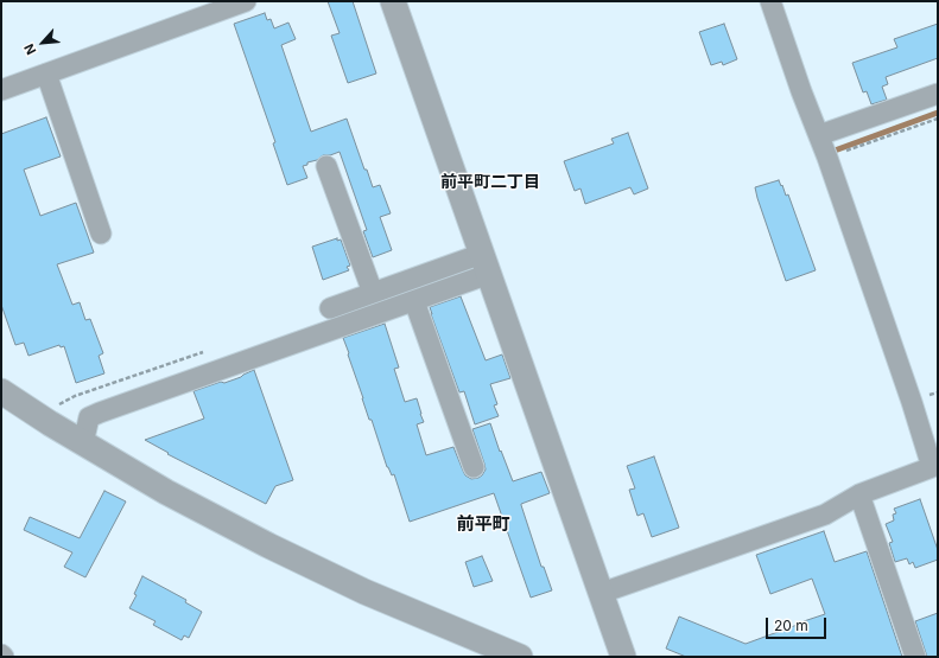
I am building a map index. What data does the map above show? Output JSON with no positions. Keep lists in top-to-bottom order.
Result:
{
  "districts": ["前平町二丁目", "前平町"],
  "scale_bar": "20 m",
  "north": "bottom left"
}
